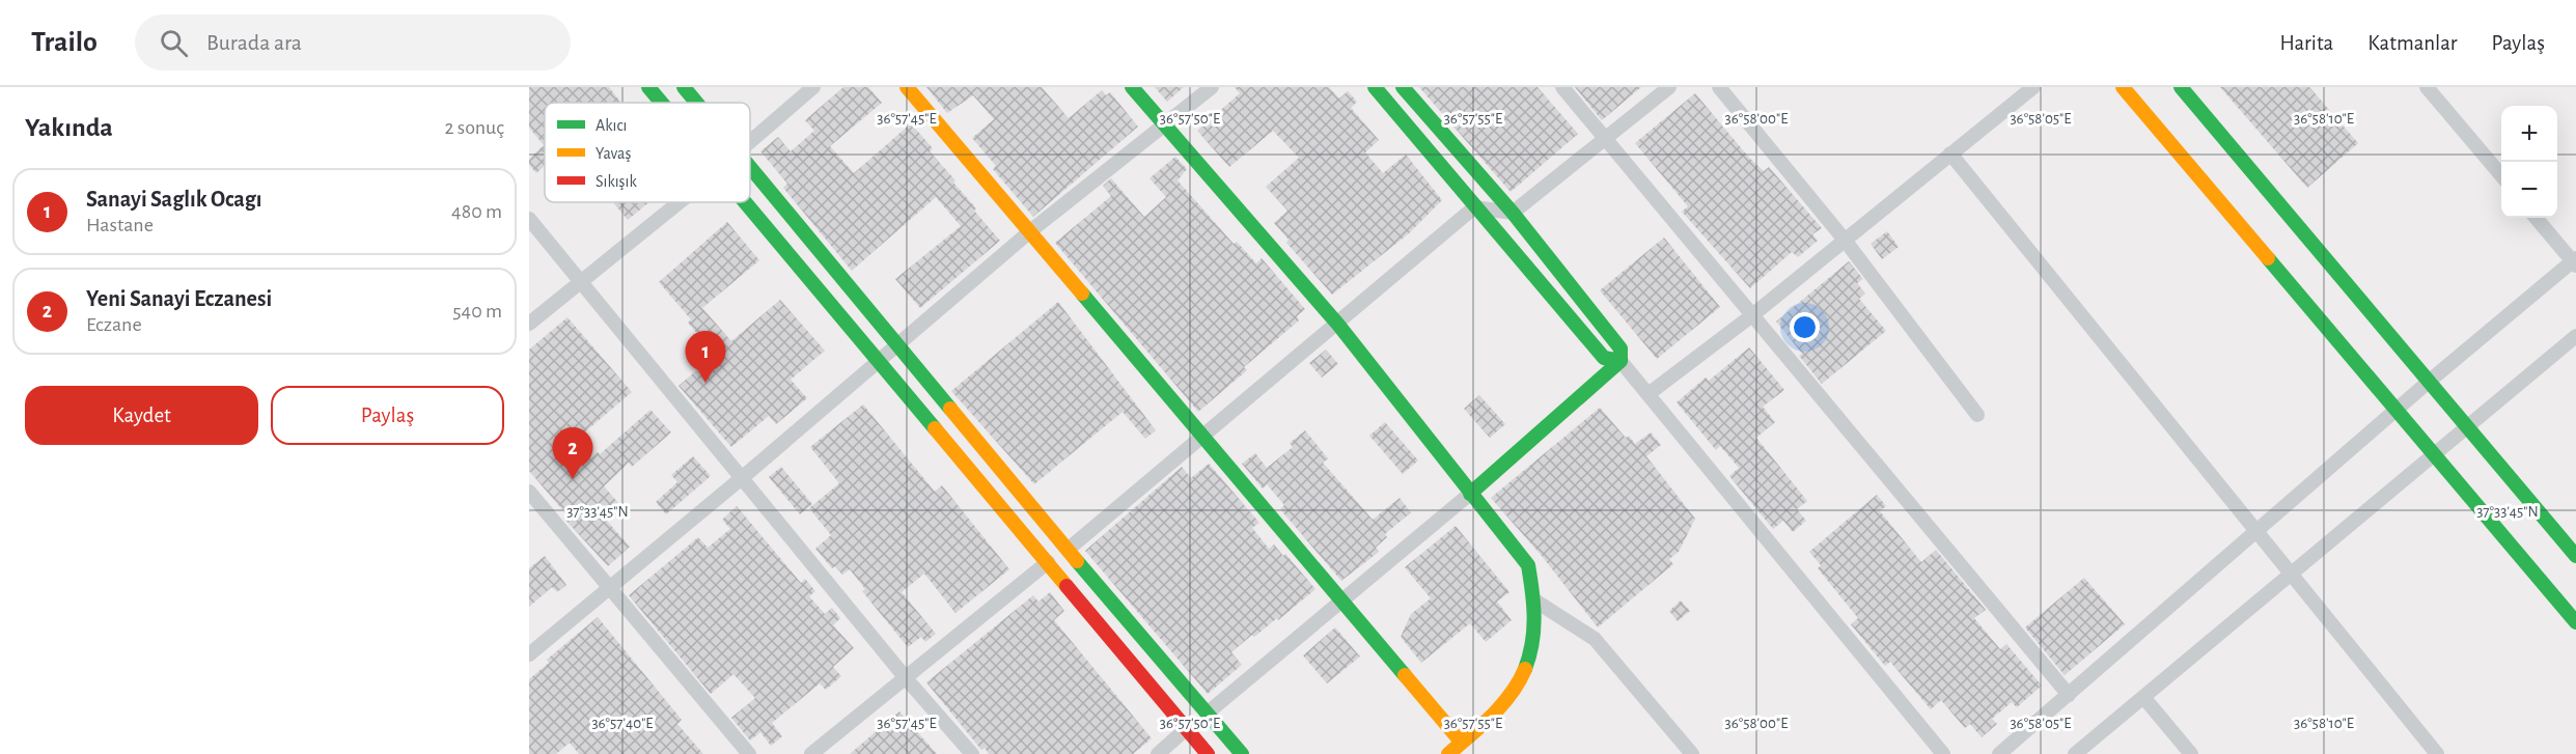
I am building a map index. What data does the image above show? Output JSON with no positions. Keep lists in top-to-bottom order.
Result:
{
  "legend": ["Akıcı", "Yavaş", "Sıkışık"],
  "page": {
    "header": "Trailo",
    "search": "Burada ara",
    "nav": ["Harita", "Katmanlar", "Paylaş"],
    "heading": ["Yakında", "2 sonuç"],
    "map_buttons": ["+", "−"],
    "list": [
      {
        "mark": "1",
        "name": "Sanayi Saglık Ocagı",
        "note": "Hastane",
        "value": "480 m"
      },
      {
        "mark": "2",
        "name": "Yeni Sanayi Eczanesi",
        "note": "Eczane",
        "value": "540 m"
      }
    ],
    "pins": ["1", "2"],
    "buttons": ["Kaydet", "Paylaş"]
  },
  "coordinates": [
    "36°57'45\"E",
    "36°57'50\"E",
    "36°57'55\"E",
    "36°58'00\"E",
    "36°58'05\"E",
    "36°58'10\"E",
    "37°33'45\"N",
    "36°57'40\"E"
  ]
}
